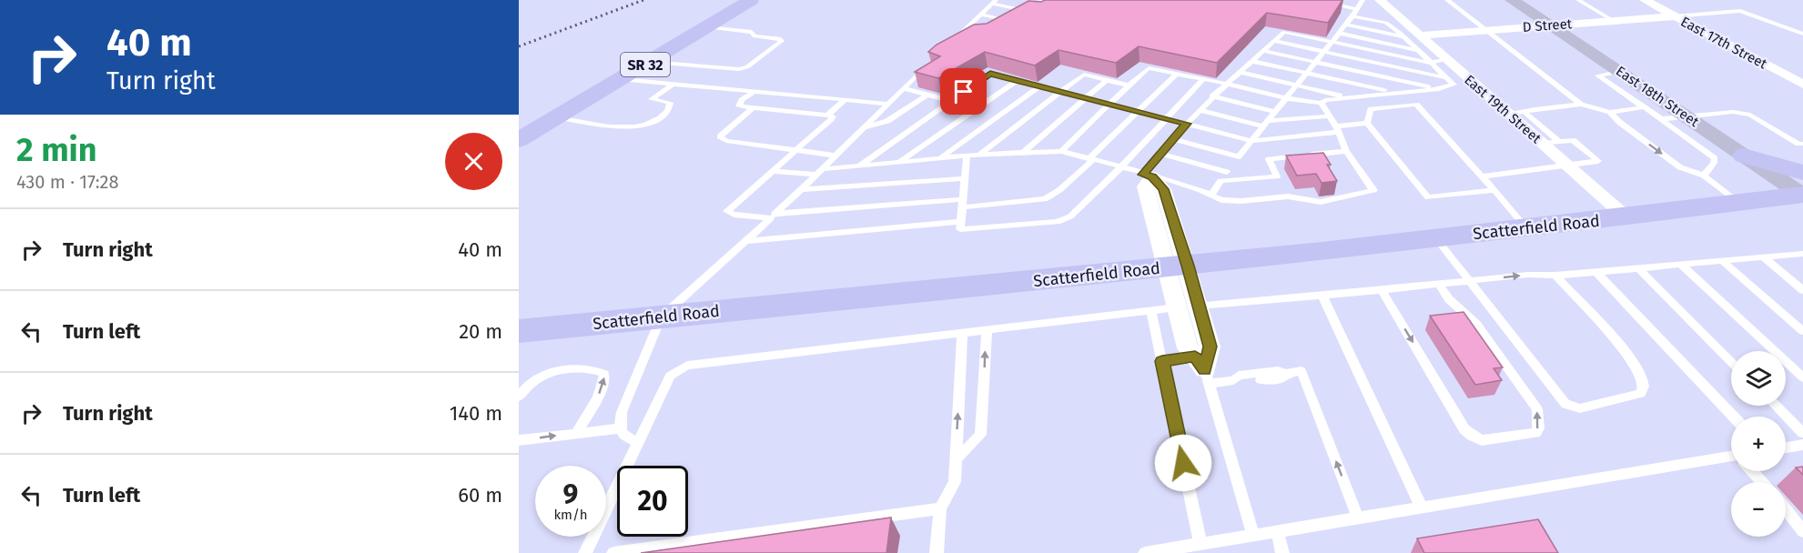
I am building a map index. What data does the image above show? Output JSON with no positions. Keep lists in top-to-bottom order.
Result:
{
  "streets": {
    "main road": ["SR 32", "Scatterfield Road"],
    "street": [
      "D Street",
      "East 17th Street",
      "East 18th Street",
      "East 19th Street"
    ]
  },
  "crossings": [
    ["D Street", "East 17th Street"],
    ["D Street", "East 18th Street"],
    ["D Street", "East 19th Street"],
    ["East 19th Street", "Scatterfield Road"]
  ],
  "page": {
    "turn": ["40 m", "Turn right"],
    "heading": ["2 min", "430 m · 17:28"],
    "list": [
      {
        "name": "Turn right",
        "value": "40 m"
      },
      {
        "name": "Turn left",
        "value": "20 m"
      },
      {
        "name": "Turn right",
        "value": "140 m"
      },
      {
        "name": "Turn left",
        "value": "60 m"
      }
    ],
    "map_buttons": ["+", "−"],
    "speed": "9 km/h",
    "limit": "20"
  }
}
